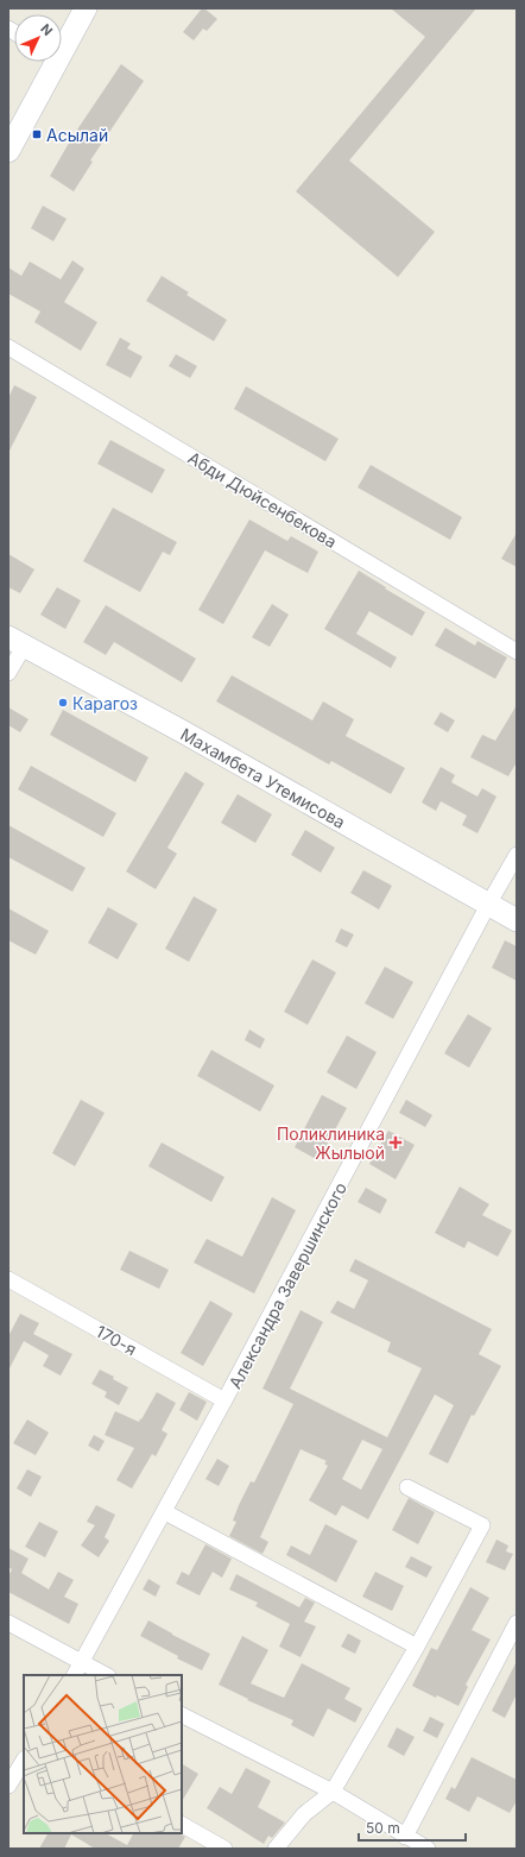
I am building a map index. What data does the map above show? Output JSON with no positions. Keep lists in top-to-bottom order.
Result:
{
  "streets": {
    "street": [
      "Абди Дюйсенбекова",
      "Махамбета Утемисова",
      "Александра Завершинского",
      "170-я"
    ]
  },
  "crossings": [
    ["Махамбета Утемисова", "Александра Завершинского"],
    ["Александра Завершинского", "170-я"]
  ],
  "places": {
    "transit": ["Асылай"],
    "other": ["Карагоз"],
    "health": ["Поликлиника Жылыой"]
  },
  "scale_bar": "50 m",
  "north": "top right"
}
